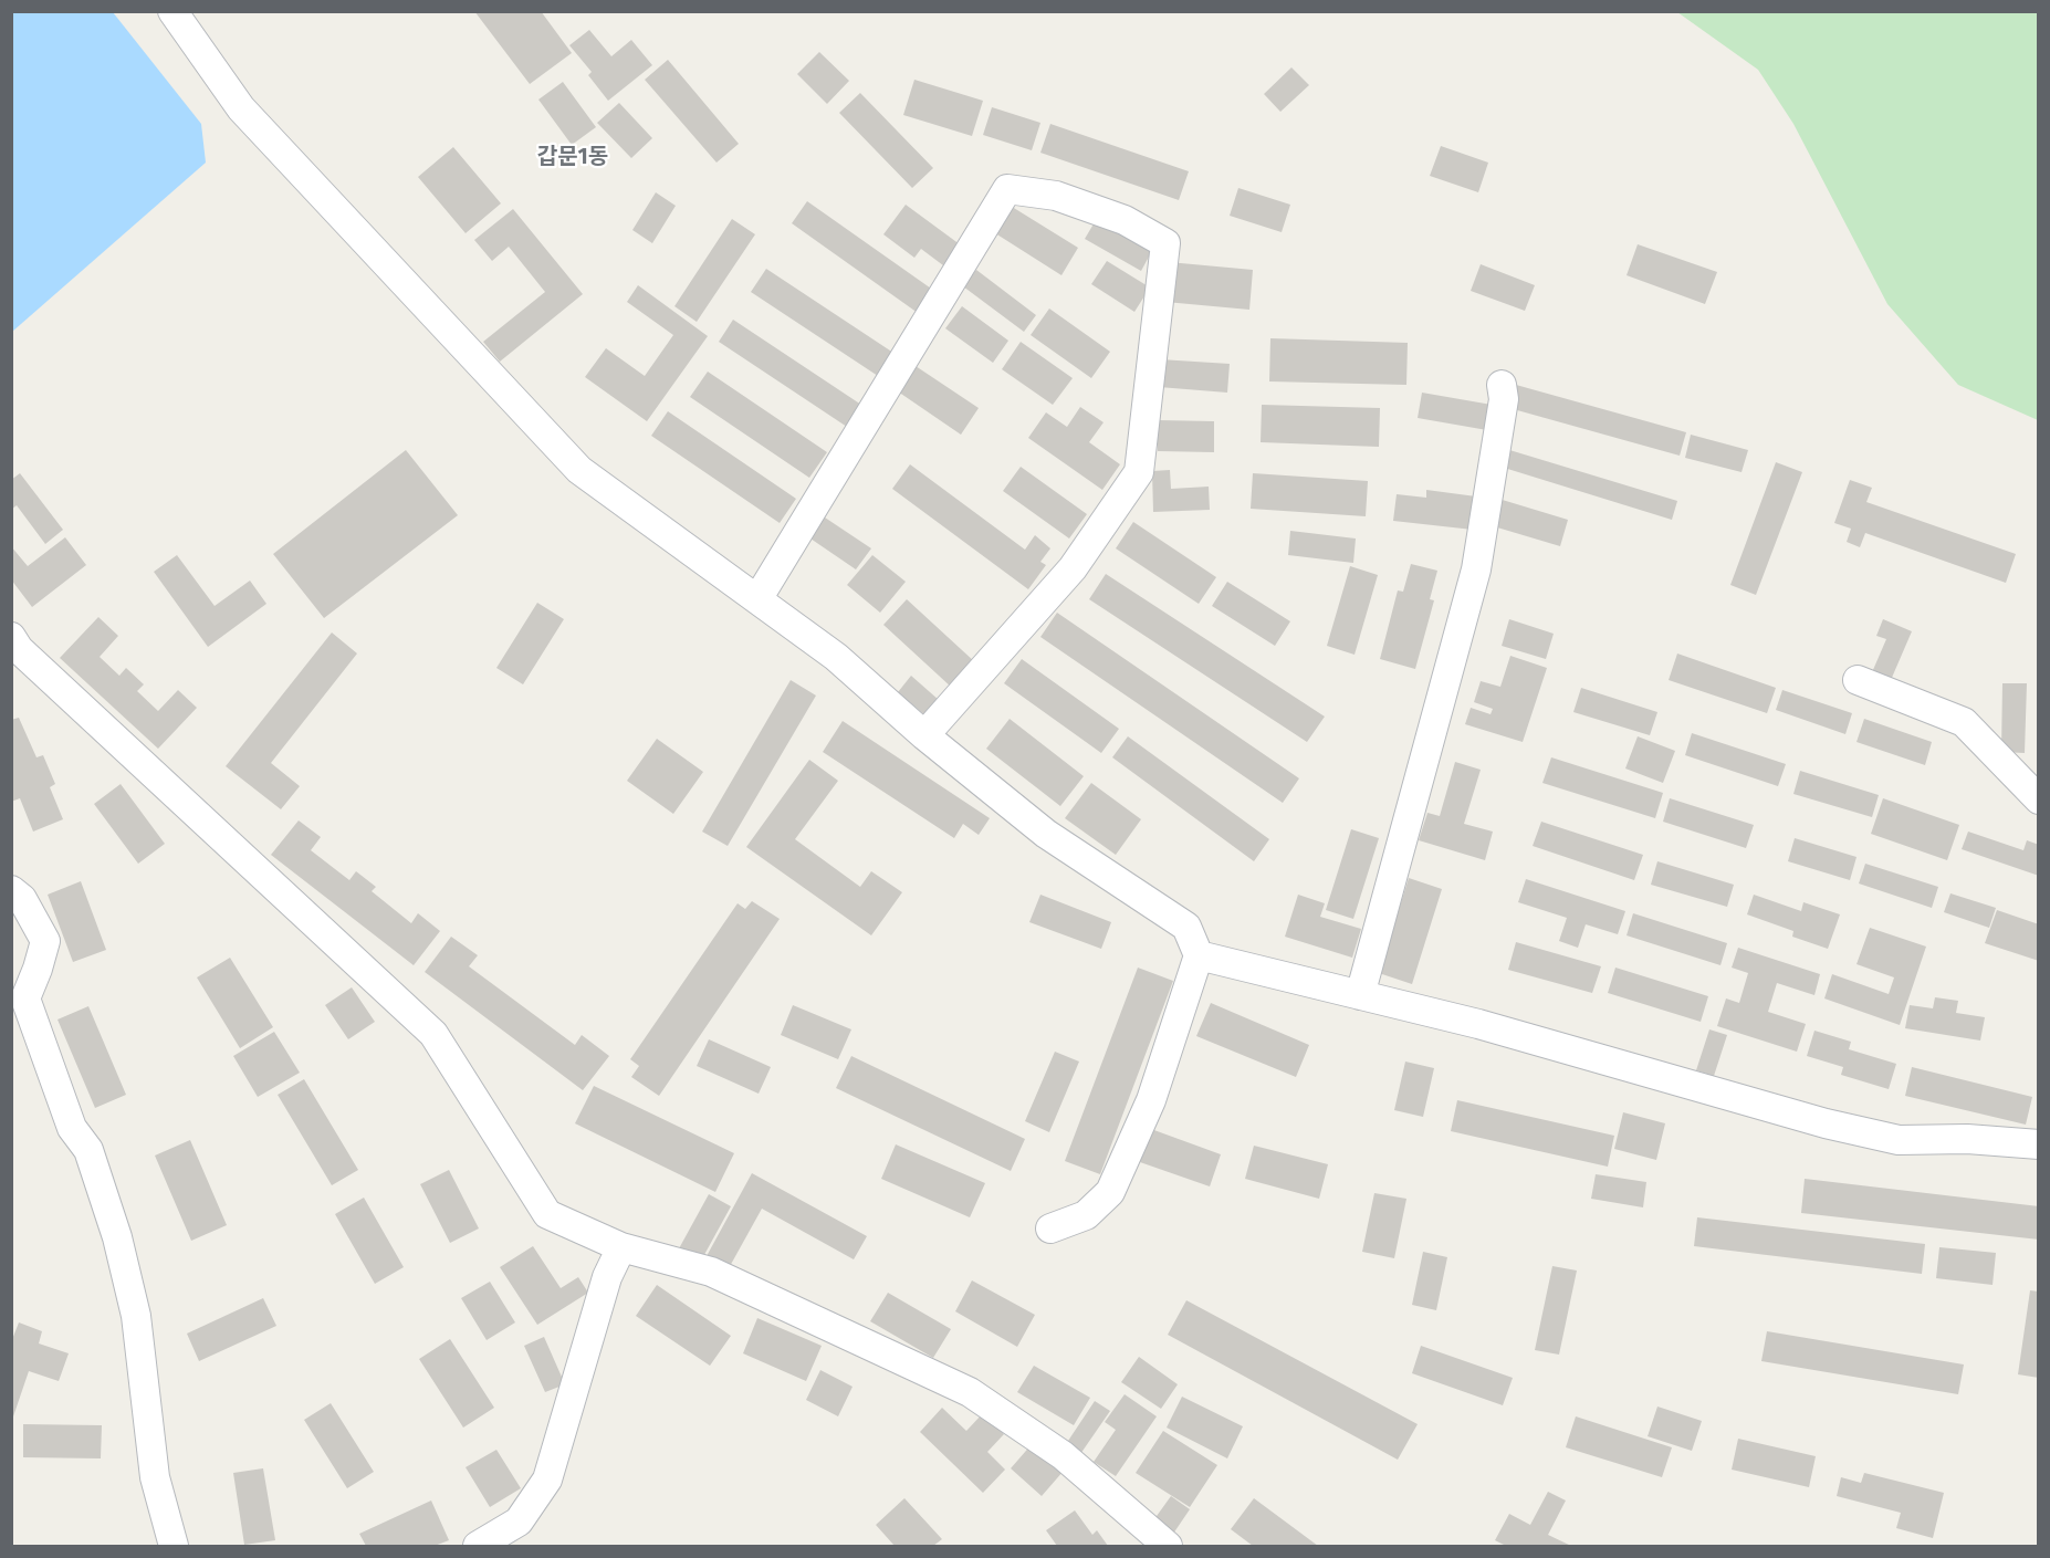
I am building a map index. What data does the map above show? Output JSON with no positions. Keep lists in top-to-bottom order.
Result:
{
  "districts": ["갑문1동"]
}
